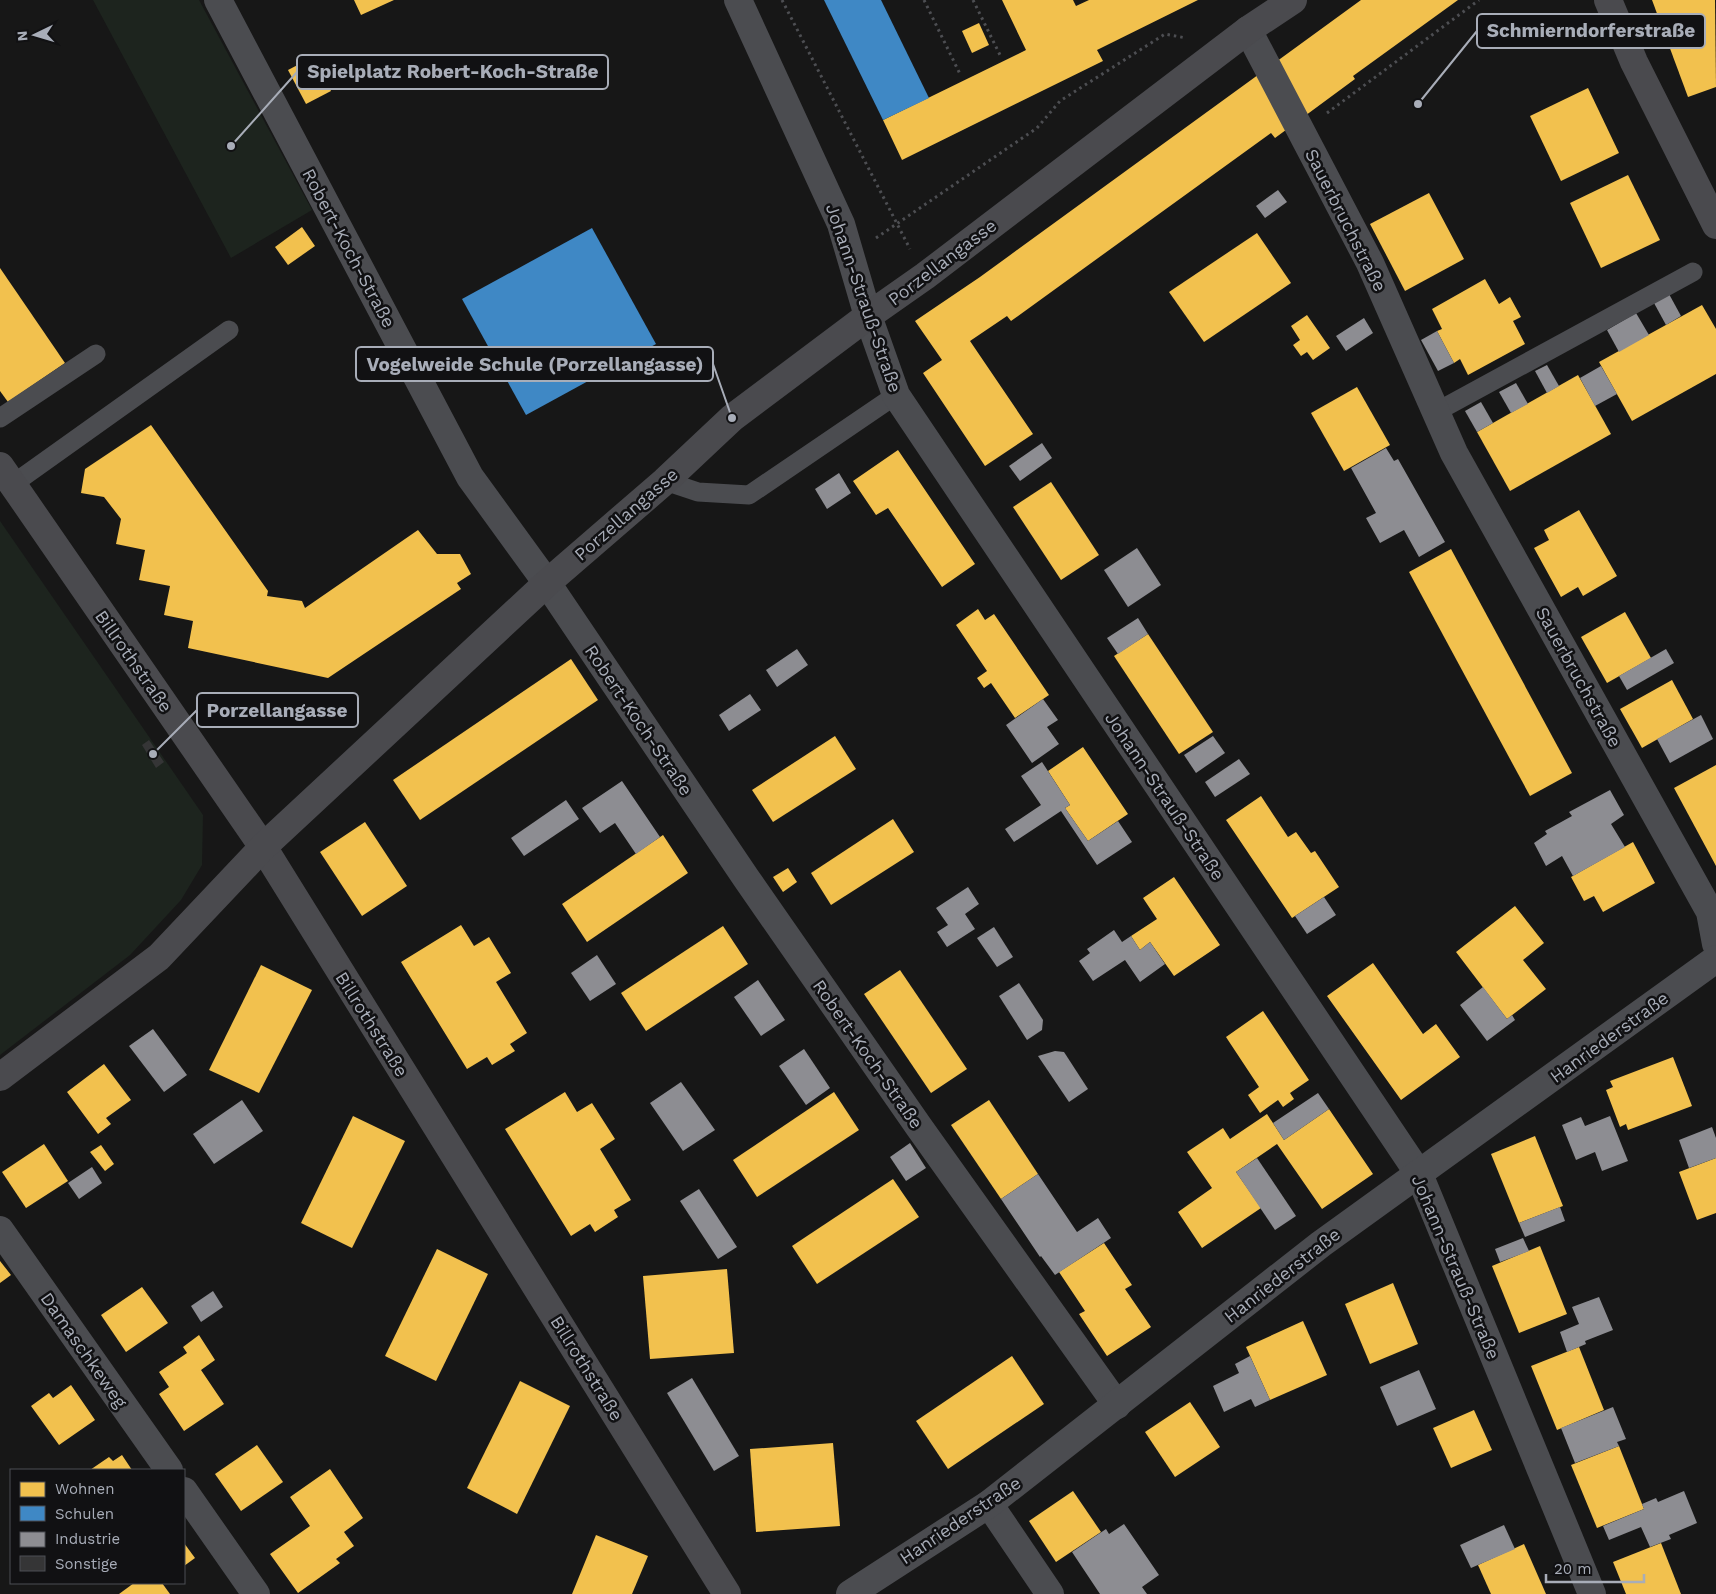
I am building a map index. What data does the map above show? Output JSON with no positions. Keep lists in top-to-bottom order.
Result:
{
  "streets": {
    "street": [
      "Sauerbruchstraße",
      "Robert-Koch-Straße",
      "Porzellangasse",
      "Johann-Strauß-Straße",
      "Billrothstraße",
      "Hanriederstraße",
      "Damaschkeweg"
    ]
  },
  "crossings": [
    ["Sauerbruchstraße", "Porzellangasse"],
    ["Robert-Koch-Straße", "Porzellangasse"],
    ["Robert-Koch-Straße", "Hanriederstraße"],
    ["Porzellangasse", "Johann-Strauß-Straße"],
    ["Porzellangasse", "Billrothstraße"],
    ["Johann-Strauß-Straße", "Hanriederstraße"]
  ],
  "places": [
    "Schmierndorferstraße",
    "Spielplatz Robert-Koch-Straße",
    "Vogelweide Schule (Porzellangasse)",
    "Porzellangasse"
  ],
  "legend": [
    "Wohnen",
    "Schulen",
    "Industrie",
    "Sonstige"
  ],
  "scale_bar": "20 m",
  "north": "left"
}
